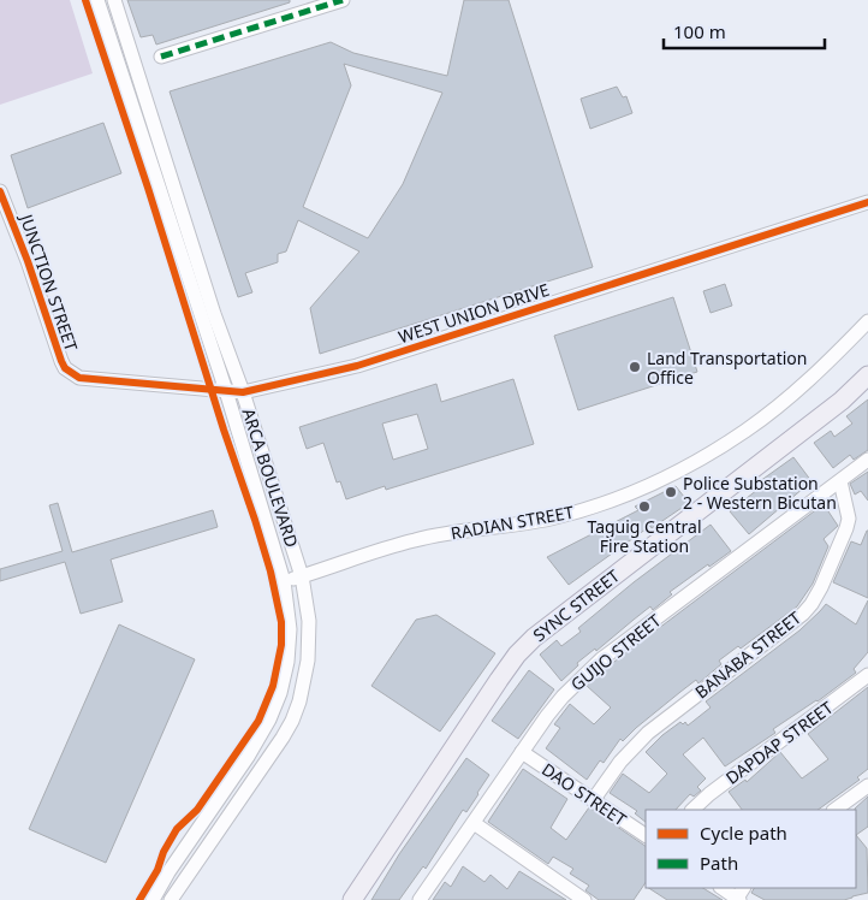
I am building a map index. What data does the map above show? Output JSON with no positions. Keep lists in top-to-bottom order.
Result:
{
  "streets": {
    "main road": ["SYNC STREET"],
    "street": [
      "JUNCTION STREET",
      "WEST UNION DRIVE",
      "ARCA BOULEVARD",
      "RADIAN STREET",
      "GUIJO STREET",
      "BANABA STREET",
      "DAPDAP STREET",
      "DAO STREET"
    ]
  },
  "crossings": [
    ["JUNCTION STREET", "WEST UNION DRIVE"],
    ["WEST UNION DRIVE", "ARCA BOULEVARD"],
    ["ARCA BOULEVARD", "RADIAN STREET"],
    ["GUIJO STREET", "BANABA STREET"],
    ["GUIJO STREET", "DAO STREET"],
    ["BANABA STREET", "DAO STREET"]
  ],
  "places": ["Land Transportation Office", "Police Substation 2 - Western Bicutan", "Taguig Central Fire Station"],
  "legend": ["Cycle path", "Path"],
  "scale_bar": "100 m"
}
